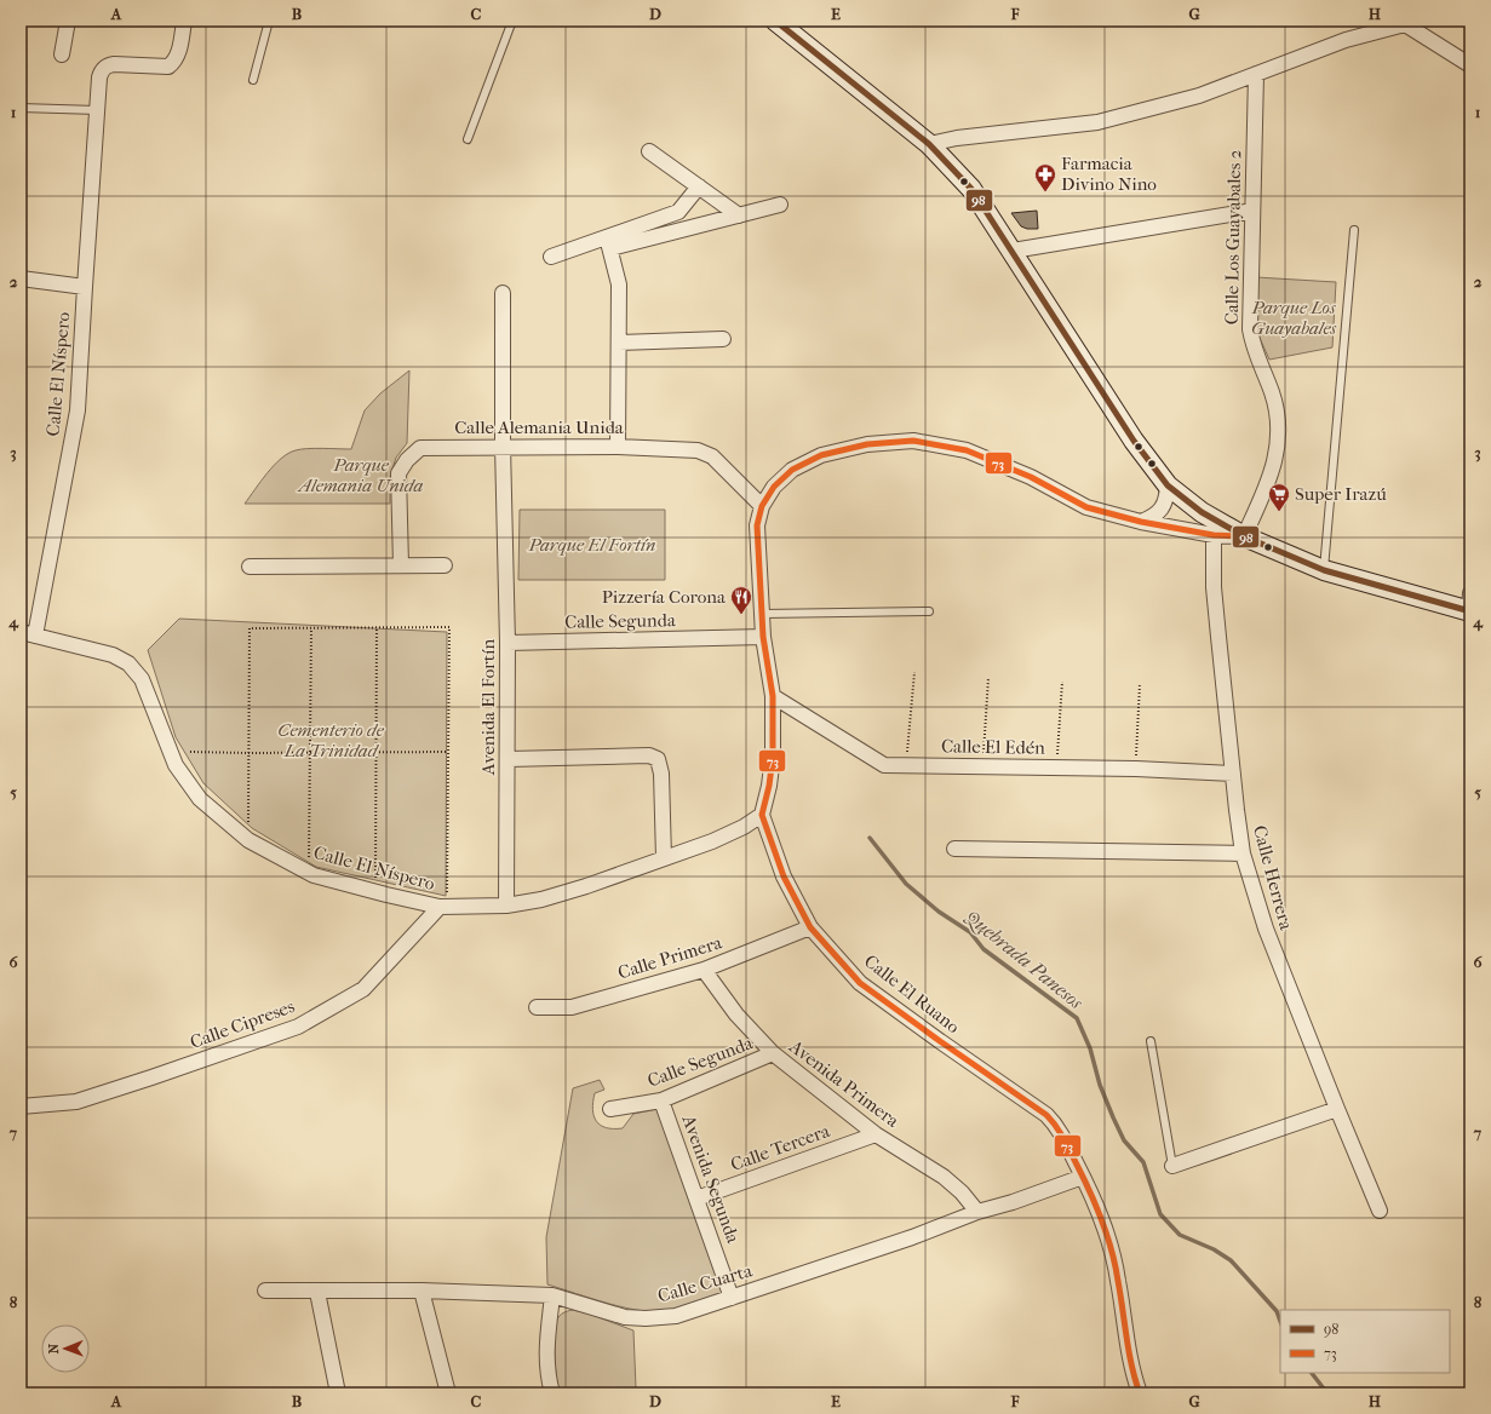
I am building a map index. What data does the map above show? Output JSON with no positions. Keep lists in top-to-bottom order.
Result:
{
  "streets": {
    "street": [
      "Calle Los Guayabales 2",
      "Calle El Níspero",
      "Calle Alemania Unida",
      "Calle Segunda",
      "Avenida El Fortín",
      "Calle El Edén",
      "Calle Herrera",
      "Calle Primera",
      "Calle El Ruano",
      "Calle Cipreses",
      "Avenida Primera",
      "Calle Tercera",
      "Avenida Segunda",
      "Calle Cuarta"
    ]
  },
  "crossings": [
    ["Calle El Níspero", "Avenida El Fortín"],
    ["Calle El Níspero", "Calle El Ruano"],
    ["Calle El Níspero", "Calle Cipreses"],
    ["Calle Alemania Unida", "Avenida El Fortín"],
    ["Calle Segunda", "Avenida El Fortín"],
    ["Calle Segunda", "Avenida Primera"],
    ["Calle Segunda", "Avenida Segunda"],
    ["Calle El Edén", "Calle Herrera"],
    ["Calle Primera", "Calle El Ruano"],
    ["Calle Primera", "Avenida Primera"],
    ["Calle El Ruano", "Calle Cuarta"],
    ["Avenida Primera", "Calle Tercera"],
    ["Avenida Primera", "Calle Cuarta"],
    ["Calle Tercera", "Avenida Segunda"],
    ["Avenida Segunda", "Calle Cuarta"]
  ],
  "water": ["Quebrada Panesos"],
  "parks": [
    "Parque Los Guayabales",
    "Parque Alemania Unida",
    "Parque El Fortín",
    "Cementerio de La Trinidad"
  ],
  "places": {
    "pharmacy": ["Farmacia Divino Nino"],
    "supermarket": ["Super Irazú"],
    "restaurant": ["Pizzería Corona"]
  },
  "lines": ["transit line 98", "transit line 73"],
  "legend": ["98", "73"],
  "north": "left",
  "grid": {
    "columns": [
      "A",
      "B",
      "C",
      "D",
      "E",
      "F",
      "G",
      "H"
    ],
    "rows": [
      "1",
      "2",
      "3",
      "4",
      "5",
      "6",
      "7",
      "8"
    ]
  }
}
